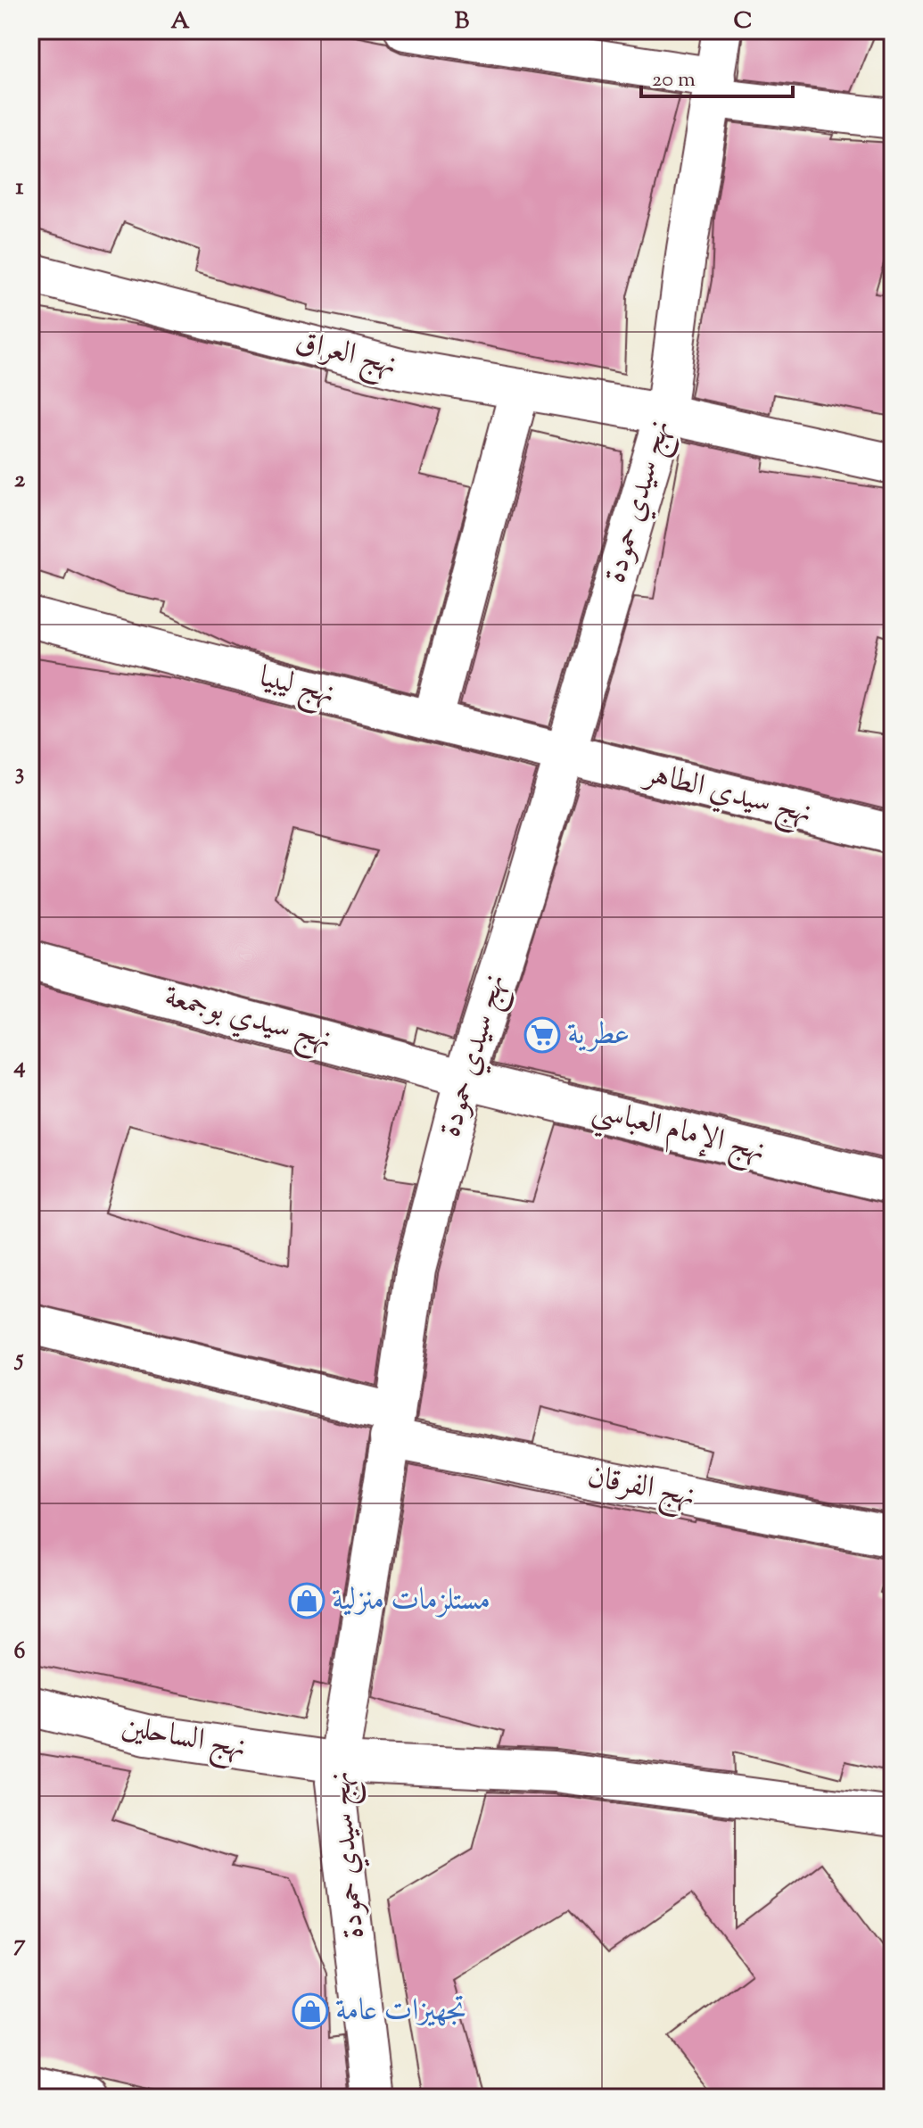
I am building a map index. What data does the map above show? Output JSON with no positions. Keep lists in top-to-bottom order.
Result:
{
  "streets": {
    "street": [
      "نهج العراق",
      "نهج سيدي حمودة",
      "نهج ليبيا",
      "نهج سيدي الطاهر",
      "نهج سيدي بوجمعة",
      "نهج الإمام العباسي",
      "نهج الفرقان",
      "نهج الساحلين"
    ]
  },
  "crossings": [
    ["نهج العراق", "نهج سيدي حمودة"],
    ["نهج سيدي حمودة", "نهج ليبيا"],
    ["نهج سيدي حمودة", "نهج سيدي الطاهر"],
    ["نهج سيدي حمودة", "نهج سيدي بوجمعة"],
    ["نهج سيدي حمودة", "نهج الإمام العباسي"],
    ["نهج سيدي حمودة", "نهج الفرقان"],
    ["نهج سيدي حمودة", "نهج الساحلين"],
    ["نهج ليبيا", "نهج سيدي الطاهر"],
    ["نهج سيدي بوجمعة", "نهج الإمام العباسي"]
  ],
  "places": {
    "supermarket": ["عطرية"],
    "shop": ["مستلزمات منزلية", "تجهيزات عامة"]
  },
  "scale_bar": "20 m",
  "grid": {
    "columns": ["A", "B", "C"],
    "rows": [
      "1",
      "2",
      "3",
      "4",
      "5",
      "6",
      "7"
    ]
  }
}
